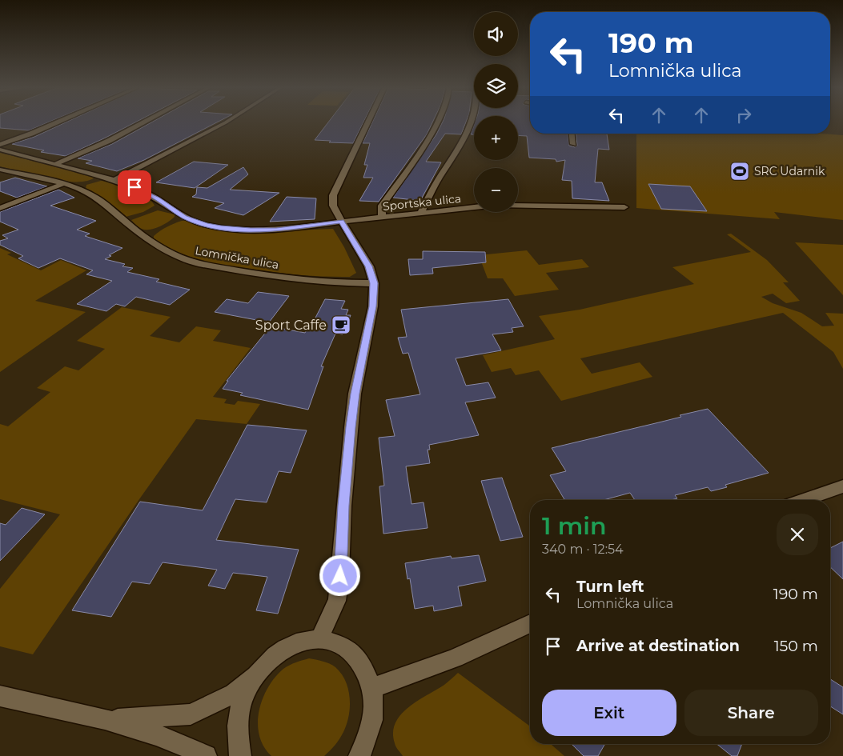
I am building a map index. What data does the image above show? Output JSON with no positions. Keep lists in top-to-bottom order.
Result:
{
  "streets": {
    "street": ["Sportska ulica", "Lomnička ulica"]
  },
  "places": {
    "sports": ["SRC Udarnik"],
    "cafe": ["Sport Caffe"]
  },
  "page": {
    "map_buttons": ["+", "−"],
    "turn": ["190 m", "Lomnička ulica"],
    "heading": ["1 min", "340 m · 12:54"],
    "list": [
      {
        "name": "Turn left",
        "note": "Lomnička ulica",
        "value": "190 m"
      },
      {
        "name": "Arrive at destination",
        "value": "150 m"
      }
    ],
    "buttons": ["Exit", "Share"]
  }
}
